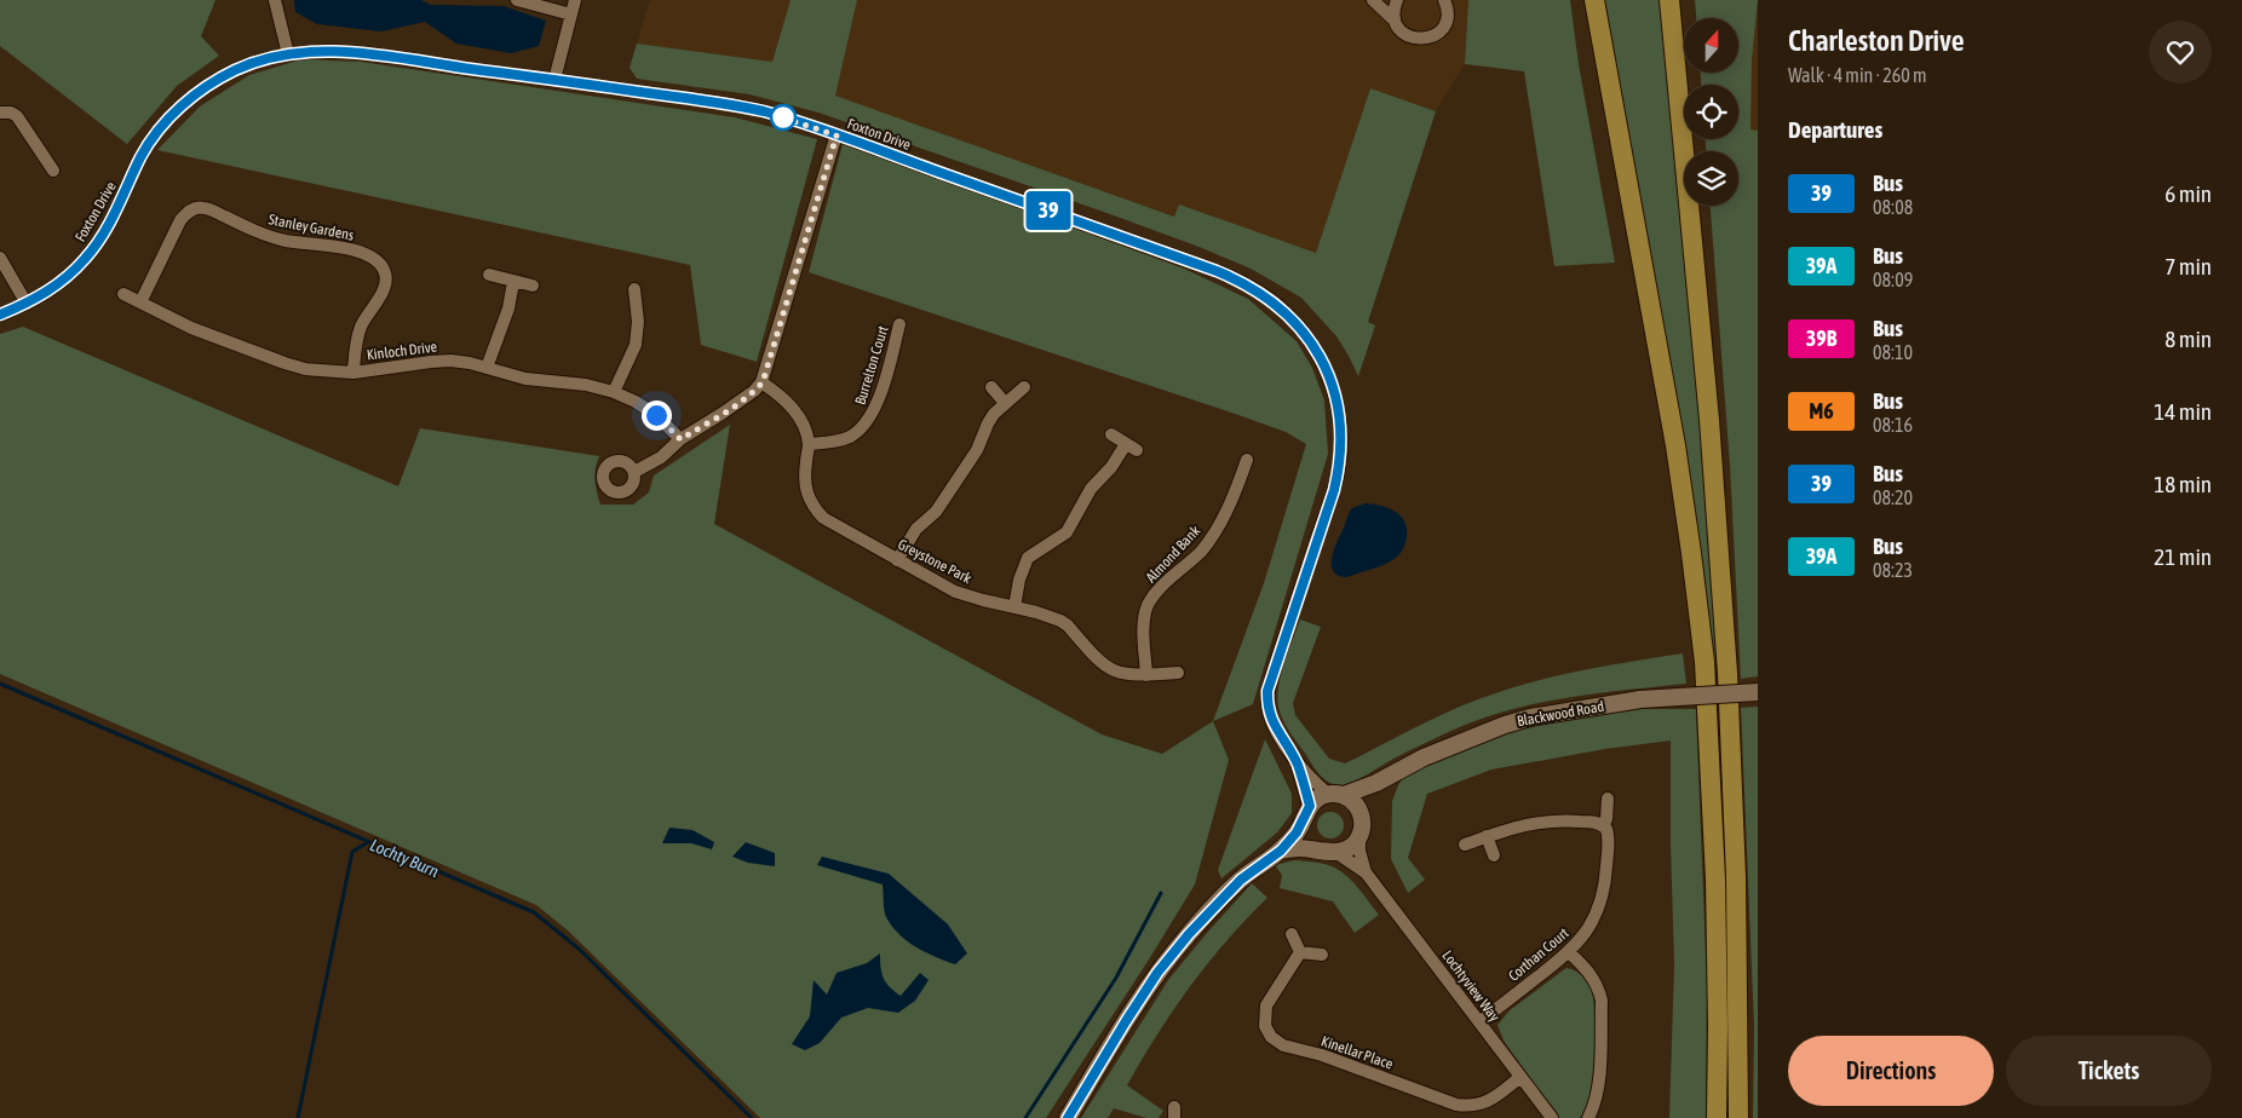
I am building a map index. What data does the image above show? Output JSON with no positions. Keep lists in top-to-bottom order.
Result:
{
  "streets": {
    "main road": ["Blackwood Road"],
    "street": [
      "Foxton Drive",
      "Stanley Gardens",
      "Kinloch Drive",
      "Burrelton Court",
      "Almond Bank",
      "Greystone Park",
      "Corthan Court",
      "Lochtyview Way",
      "Kinellar Place"
    ]
  },
  "crossings": [
    ["Foxton Drive", "Blackwood Road"],
    ["Foxton Drive", "Lochtyview Way"],
    ["Stanley Gardens", "Kinloch Drive"],
    ["Burrelton Court", "Greystone Park"],
    ["Almond Bank", "Greystone Park"],
    ["Blackwood Road", "Lochtyview Way"],
    ["Corthan Court", "Lochtyview Way"],
    ["Lochtyview Way", "Kinellar Place"]
  ],
  "water": ["Lochty Burn"],
  "lines": ["bus line 39"],
  "north": "top",
  "page": {
    "on_map": "39",
    "heading": [
      ["Charleston Drive", "Walk · 4 min · 260 m"],
      "Departures"
    ],
    "list": [
      {
        "mark": "39",
        "name": "Bus",
        "note": "08:08",
        "value": "6 min"
      },
      {
        "mark": "39A",
        "name": "Bus",
        "note": "08:09",
        "value": "7 min"
      },
      {
        "mark": "39B",
        "name": "Bus",
        "note": "08:10",
        "value": "8 min"
      },
      {
        "mark": "M6",
        "name": "Bus",
        "note": "08:16",
        "value": "14 min"
      },
      {
        "mark": "39",
        "name": "Bus",
        "note": "08:20",
        "value": "18 min"
      },
      {
        "mark": "39A",
        "name": "Bus",
        "note": "08:23",
        "value": "21 min"
      }
    ],
    "buttons": ["Directions", "Tickets"]
  }
}
